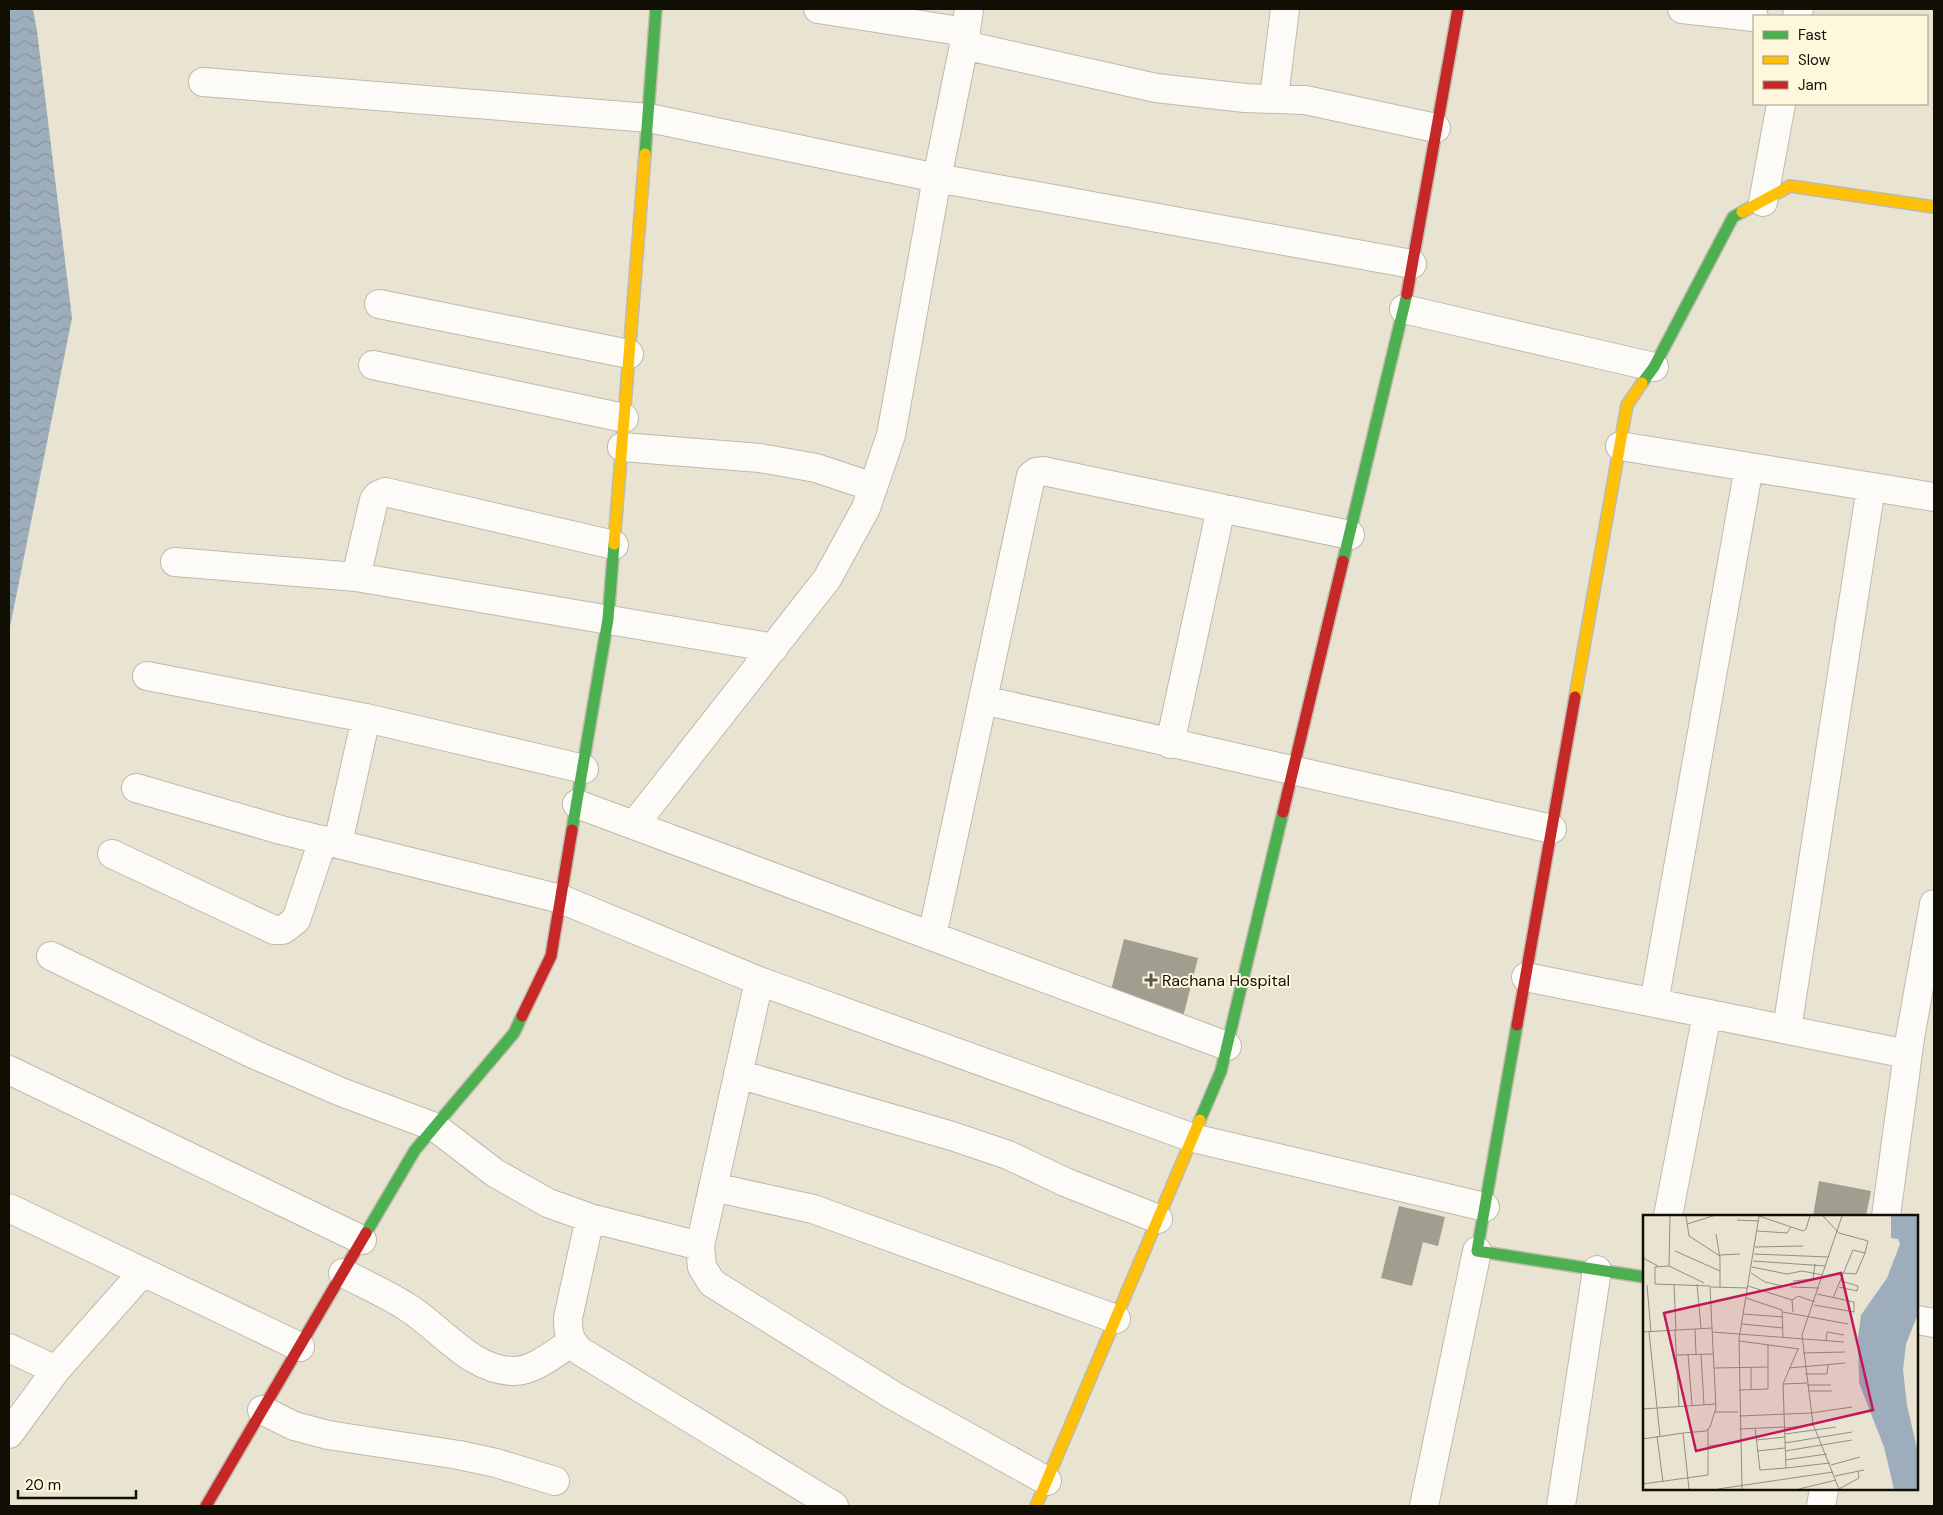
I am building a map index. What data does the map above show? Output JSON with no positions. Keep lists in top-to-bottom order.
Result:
{
  "places": {
    "health": ["Rachana Hospital"]
  },
  "legend": ["Fast", "Slow", "Jam"],
  "scale_bar": "20 m"
}
